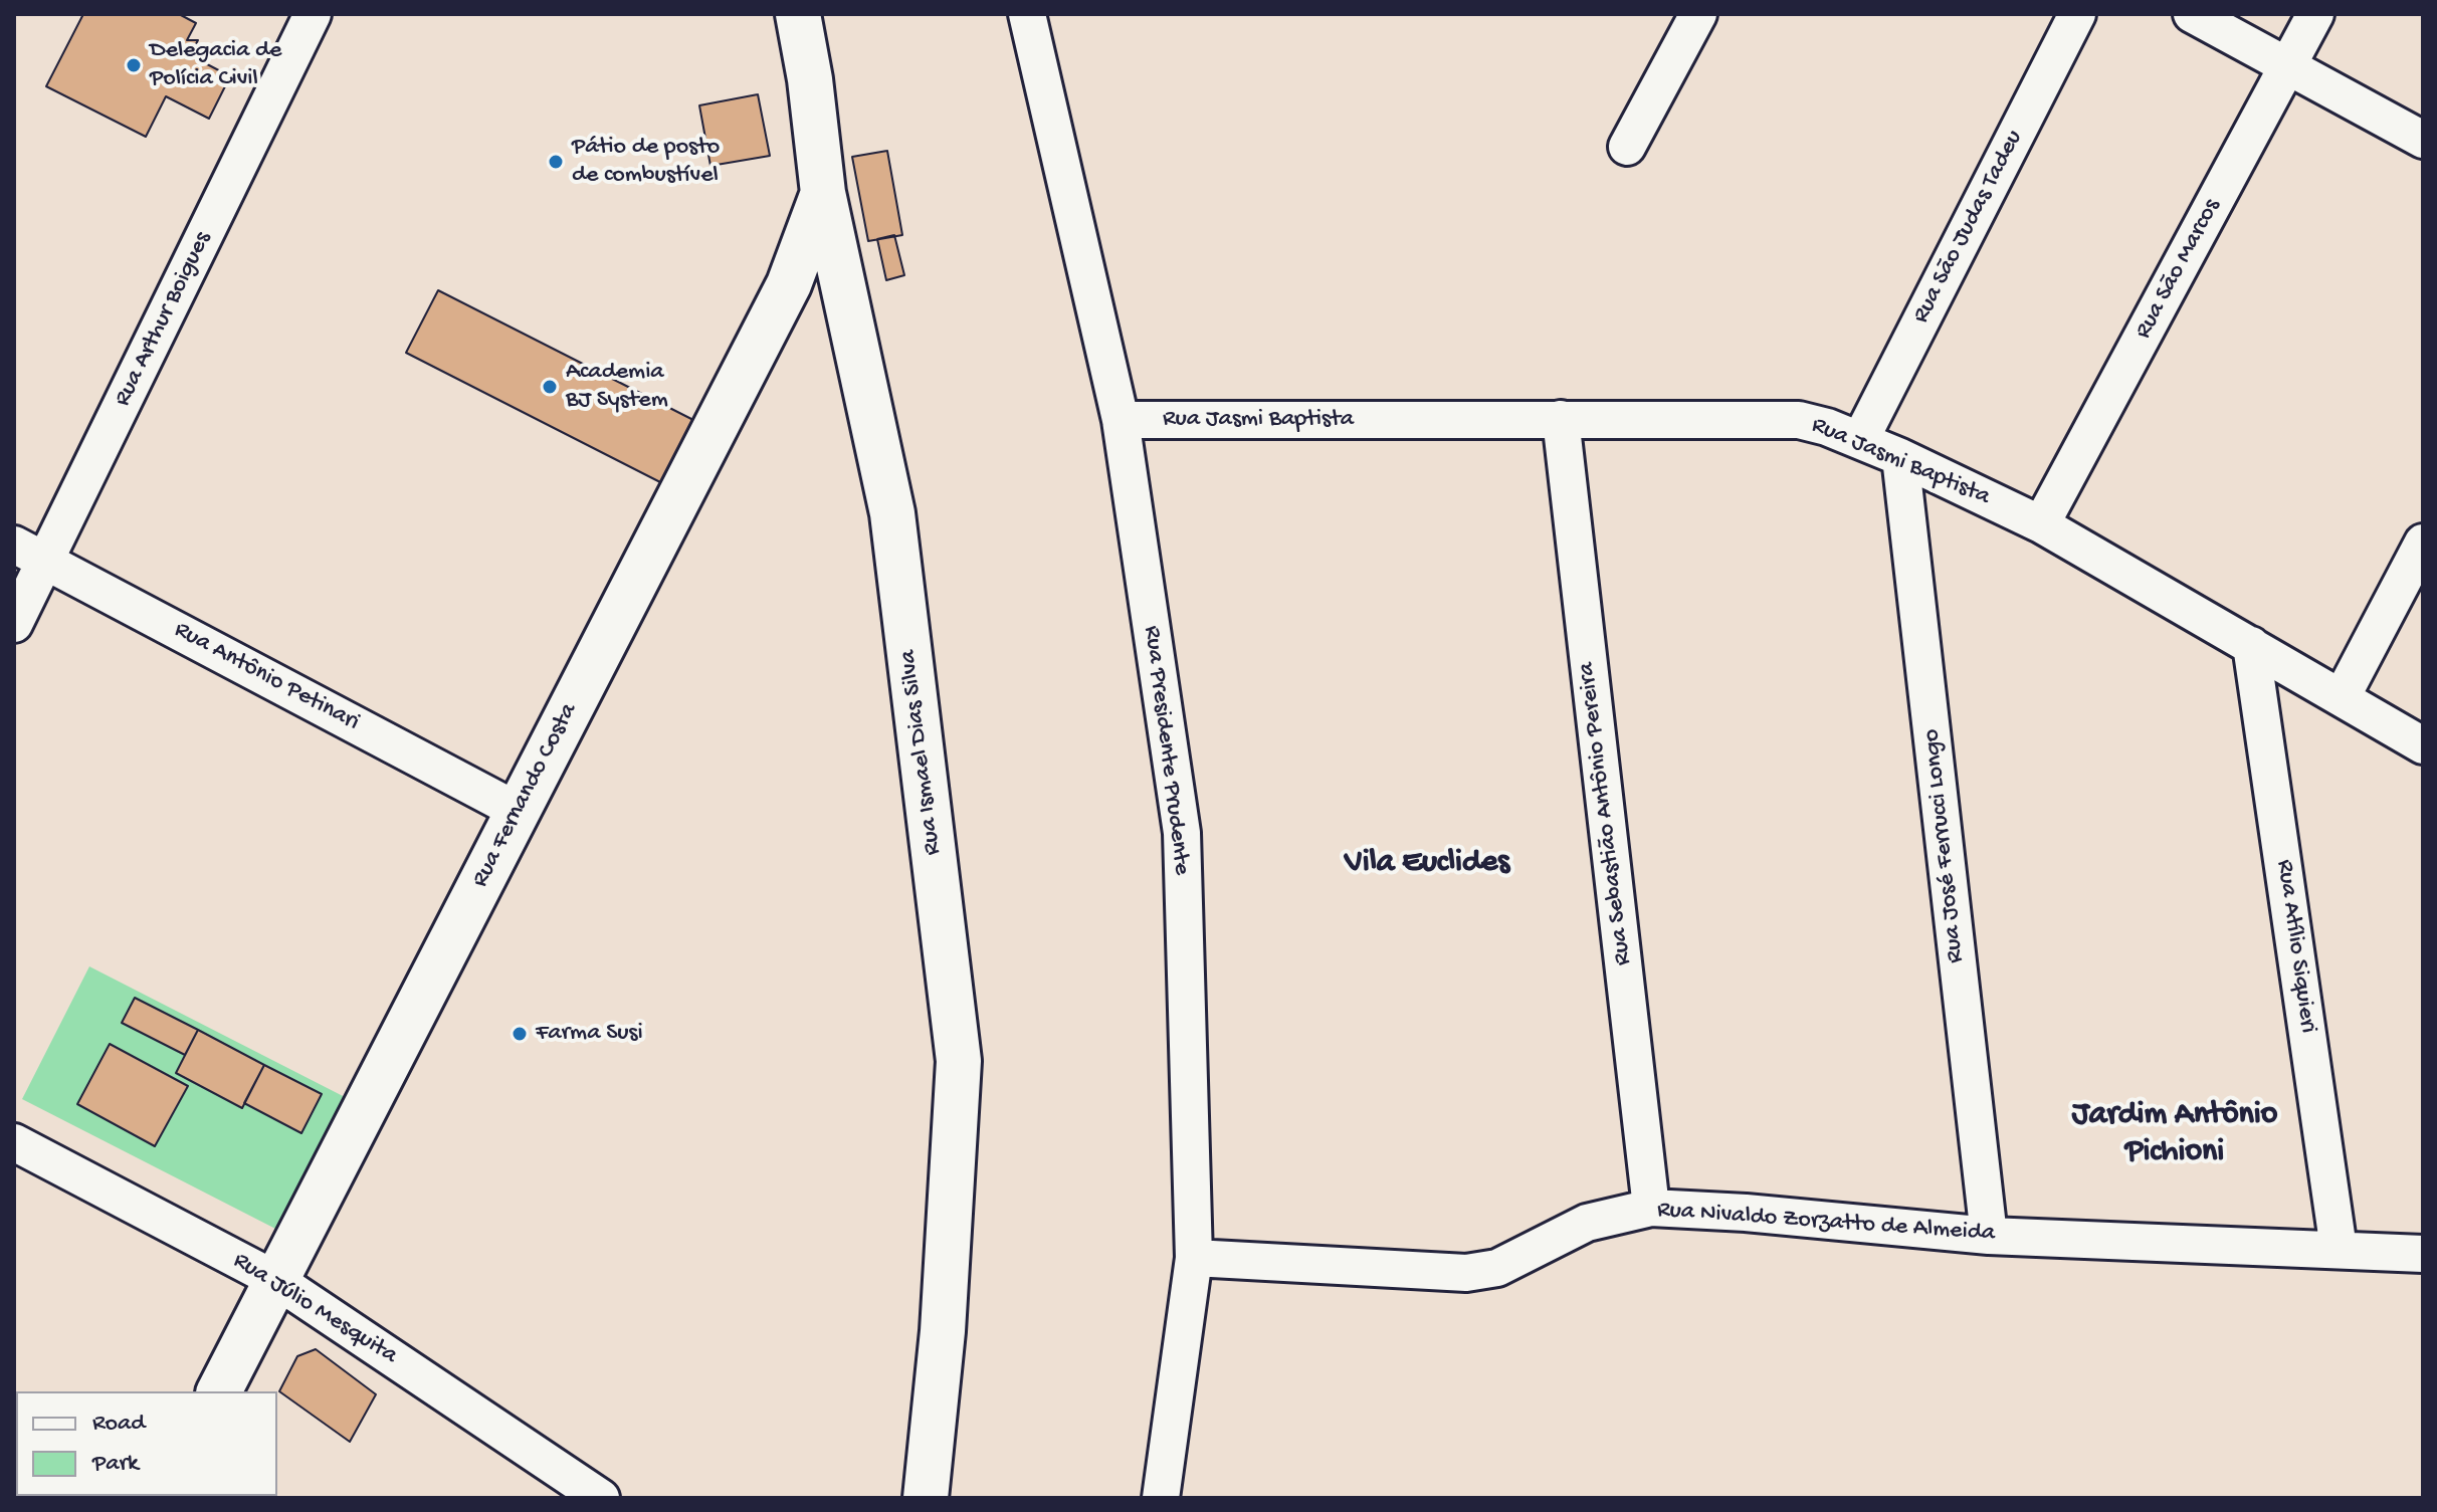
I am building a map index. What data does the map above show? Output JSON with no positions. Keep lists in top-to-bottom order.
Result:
{
  "streets": {
    "street": [
      "Rua São Judas Tadeu",
      "Rua São Marcos",
      "Rua Arthur Boigues",
      "Rua Jasmi Baptista",
      "Rua Antônio Petinari",
      "Rua Presidente Prudente",
      "Rua Ismael Dias Silva",
      "Rua Fernando Costa",
      "Rua Sebastião Antônio Pereira",
      "Rua José Ferrucci Longo",
      "Rua Atílio Siquieri",
      "Rua Nivaldo Zorzatto de Almeida",
      "Rua Júlio Mesquita"
    ]
  },
  "crossings": [
    ["Rua São Judas Tadeu", "Rua Jasmi Baptista"],
    ["Rua São Marcos", "Rua Jasmi Baptista"],
    ["Rua Arthur Boigues", "Rua Antônio Petinari"],
    ["Rua Jasmi Baptista", "Rua Presidente Prudente"],
    ["Rua Jasmi Baptista", "Rua Sebastião Antônio Pereira"],
    ["Rua Jasmi Baptista", "Rua José Ferrucci Longo"],
    ["Rua Jasmi Baptista", "Rua Atílio Siquieri"],
    ["Rua Antônio Petinari", "Rua Fernando Costa"],
    ["Rua Presidente Prudente", "Rua Nivaldo Zorzatto de Almeida"],
    ["Rua Ismael Dias Silva", "Rua Fernando Costa"],
    ["Rua Fernando Costa", "Rua Júlio Mesquita"],
    ["Rua Sebastião Antônio Pereira", "Rua Nivaldo Zorzatto de Almeida"],
    ["Rua José Ferrucci Longo", "Rua Nivaldo Zorzatto de Almeida"],
    ["Rua Atílio Siquieri", "Rua Nivaldo Zorzatto de Almeida"]
  ],
  "districts": ["Vila Euclides", "Jardim Antônio Pichioni"],
  "places": [
    "Delegacia de Polícia Civil",
    "Pátio de posto de combustível",
    "Academia BJ System",
    "Farma Susi"
  ],
  "legend": ["Road", "Park"]
}
